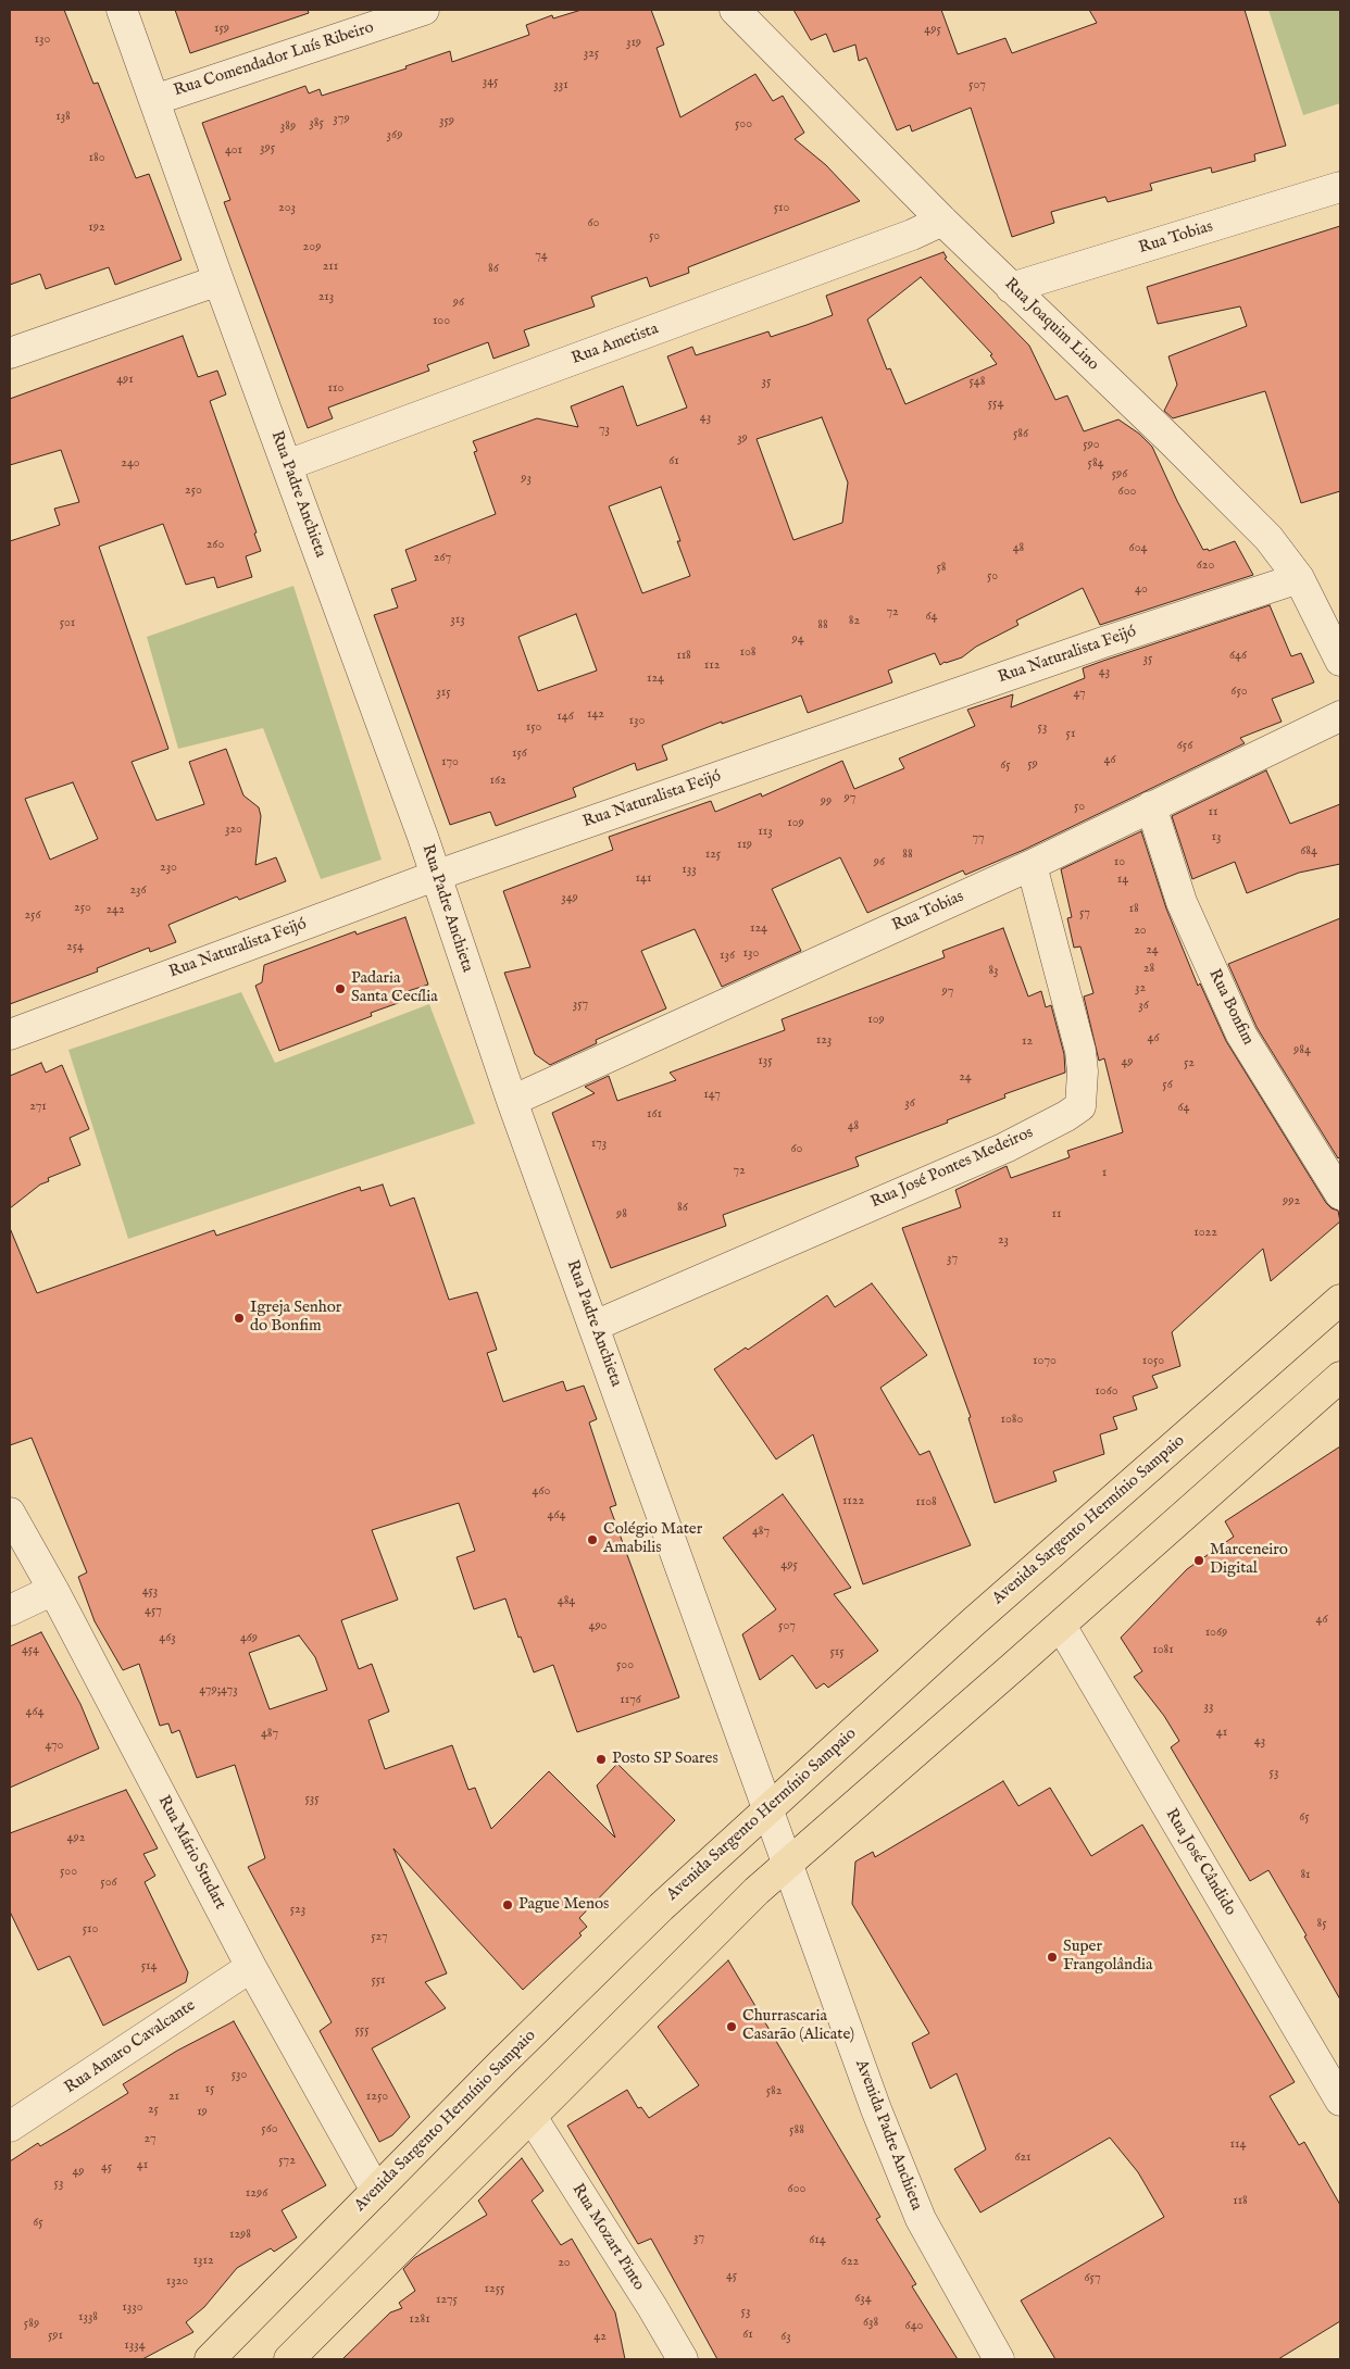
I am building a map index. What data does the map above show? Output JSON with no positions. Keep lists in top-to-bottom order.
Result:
{
  "streets": {
    "main road": ["Avenida Sargento Hermínio Sampaio"],
    "street": [
      "Rua Comendador Luís Ribeiro",
      "Rua Tobias",
      "Rua Joaquim Lino",
      "Rua Ametista",
      "Rua Padre Anchieta",
      "Rua Naturalista Feijó",
      "Rua Bonfim",
      "Rua José Pontes Medeiros",
      "Rua Mário Studart",
      "Rua José Cândido",
      "Rua Amaro Cavalcante",
      "Avenida Padre Anchieta",
      "Rua Mozart Pinto"
    ]
  },
  "crossings": [
    ["Rua Comendador Luís Ribeiro", "Rua Padre Anchieta"],
    ["Rua Tobias", "Rua Joaquim Lino"],
    ["Rua Tobias", "Rua Padre Anchieta"],
    ["Rua Tobias", "Rua Bonfim"],
    ["Rua Tobias", "Rua José Pontes Medeiros"],
    ["Rua Joaquim Lino", "Rua Ametista"],
    ["Rua Joaquim Lino", "Rua Naturalista Feijó"],
    ["Rua Ametista", "Rua Padre Anchieta"],
    ["Rua Padre Anchieta", "Rua Naturalista Feijó"],
    ["Rua Padre Anchieta", "Rua José Pontes Medeiros"],
    ["Rua Padre Anchieta", "Avenida Sargento Hermínio Sampaio"],
    ["Rua Padre Anchieta", "Avenida Padre Anchieta"],
    ["Avenida Sargento Hermínio Sampaio", "Rua Mário Studart"],
    ["Avenida Sargento Hermínio Sampaio", "Avenida Padre Anchieta"],
    ["Rua Mário Studart", "Rua Amaro Cavalcante"]
  ],
  "places": [
    "Padaria Santa Cecília",
    "Igreja Senhor do Bonfim",
    "Colégio Mater Amabilis",
    "Marceneiro Digital",
    "Posto SP Soares",
    "Pague Menos",
    "Super Frangolândia",
    "Churrascaria Casarão (Alicate)"
  ],
  "house_numbers": [
    "159",
    "495",
    "130",
    "319",
    "325",
    "345",
    "331",
    "507",
    "138",
    "379",
    "359",
    "385",
    "500",
    "389",
    "369",
    "395",
    "401",
    "180",
    "203",
    "510",
    "60",
    "192",
    "50",
    "209",
    "74",
    "211",
    "86",
    "213",
    "96",
    "100",
    "491",
    "35",
    "548",
    "110",
    "554",
    "43",
    "73",
    "586",
    "39",
    "590",
    "61",
    "240",
    "584",
    "596",
    "93",
    "250",
    "600",
    "260",
    "48",
    "604",
    "267",
    "620",
    "58",
    "50",
    "40",
    "72",
    "64",
    "313",
    "82",
    "501",
    "88",
    "94",
    "108",
    "118",
    "646",
    "35",
    "112",
    "43",
    "124",
    "650",
    "315",
    "47",
    "142",
    "146",
    "130",
    "150",
    "53",
    "51",
    "656",
    "156",
    "46",
    "170",
    "59",
    "65",
    "162",
    "97",
    "99",
    "50",
    "11",
    "109",
    "320",
    "113",
    "13",
    "77",
    "119",
    "684",
    "125",
    "88",
    "96",
    "10",
    "230",
    "133",
    "141",
    "14",
    "236",
    "349",
    "250",
    "18",
    "242",
    "57",
    "256",
    "124",
    "20",
    "254",
    "24",
    "130",
    "136",
    "28",
    "83",
    "32",
    "97",
    "357",
    "36",
    "109",
    "46",
    "123",
    "12",
    "984",
    "135",
    "49",
    "52",
    "24",
    "56",
    "147",
    "36",
    "271",
    "64",
    "161",
    "48",
    "173",
    "60",
    "72",
    "1",
    "992",
    "86",
    "98",
    "11",
    "1022",
    "23",
    "37",
    "1070",
    "1050",
    "1060",
    "1080",
    "460",
    "1122",
    "1108",
    "464",
    "487",
    "495",
    "453",
    "484",
    "457",
    "46",
    "490",
    "507",
    "1069",
    "463",
    "469",
    "454",
    "1081",
    "515",
    "500",
    "479;473",
    "1176",
    "33",
    "464",
    "41",
    "487",
    "43",
    "470",
    "53",
    "535",
    "65",
    "492",
    "500",
    "81",
    "506",
    "523",
    "85",
    "510",
    "527",
    "514",
    "551",
    "555",
    "530",
    "15",
    "582",
    "21",
    "1250",
    "25",
    "19",
    "560",
    "588",
    "27",
    "114",
    "621",
    "572",
    "41",
    "45",
    "49",
    "53",
    "600",
    "1296",
    "118",
    "65",
    "1298",
    "37",
    "614",
    "1312",
    "622",
    "20",
    "45",
    "657",
    "1320",
    "1255",
    "634",
    "1275",
    "1330",
    "53",
    "1338",
    "1281",
    "638",
    "589",
    "640",
    "61",
    "591",
    "42",
    "63",
    "1334"
  ]
}
